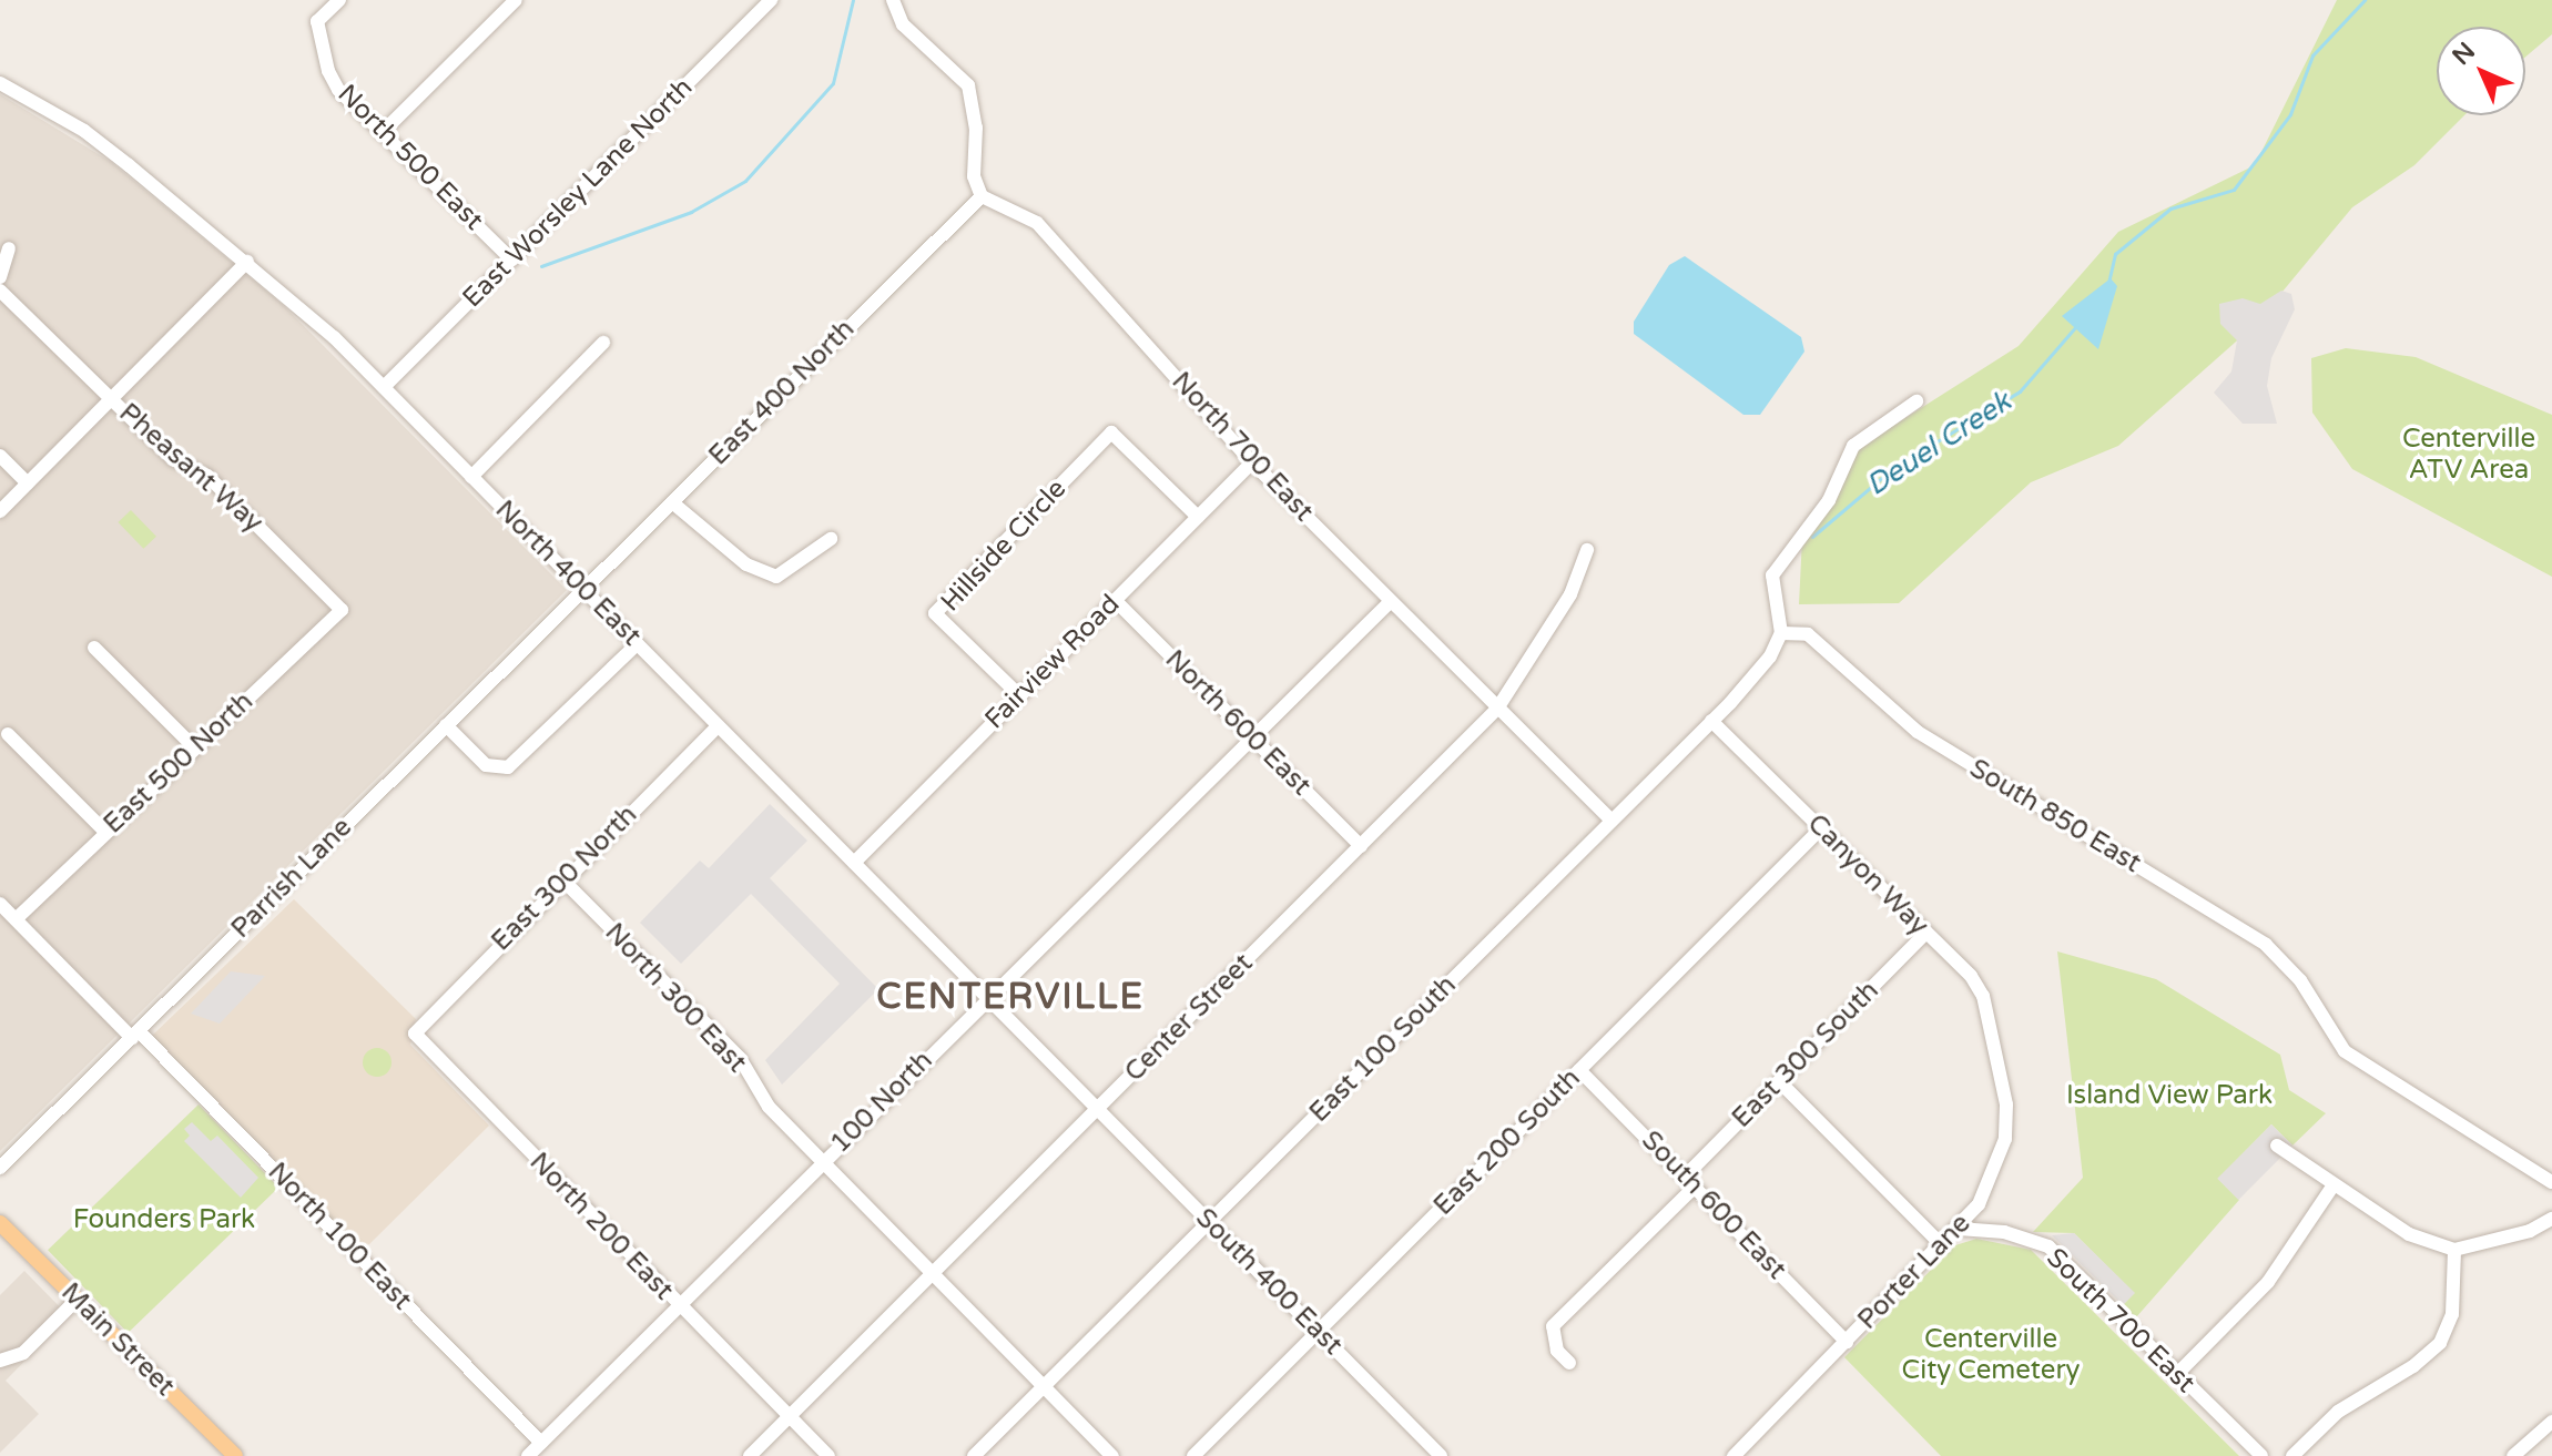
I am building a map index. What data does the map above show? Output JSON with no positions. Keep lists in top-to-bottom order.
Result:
{
  "streets": {
    "main road": ["Main Street"],
    "street": [
      "North 500 East",
      "East Worsley Lane North",
      "East 400 North",
      "North 700 East",
      "Pheasant Way",
      "Hillside Circle",
      "North 400 East",
      "Fairview Road",
      "North 600 East",
      "East 500 North",
      "South 850 East",
      "Canyon Way",
      "Parrish Lane",
      "East 300 North",
      "North 300 East",
      "Center Street",
      "East 100 South",
      "East 300 South",
      "100 North",
      "East 200 South",
      "South 600 East",
      "North 200 East",
      "North 100 East",
      "Porter Lane",
      "South 400 East",
      "South 700 East"
    ]
  },
  "crossings": [
    ["North 500 East", "East Worsley Lane North"],
    ["East Worsley Lane North", "North 400 East"],
    ["East 400 North", "North 700 East"],
    ["East 400 North", "North 400 East"],
    ["East 400 North", "Parrish Lane"],
    ["North 700 East", "Fairview Road"],
    ["North 700 East", "Center Street"],
    ["North 700 East", "100 North"],
    ["Pheasant Way", "East 500 North"],
    ["Hillside Circle", "Fairview Road"],
    ["North 400 East", "Fairview Road"],
    ["North 400 East", "Parrish Lane"],
    ["North 400 East", "East 300 North"],
    ["North 400 East", "Center Street"],
    ["North 400 East", "100 North"],
    ["North 400 East", "South 400 East"],
    ["Fairview Road", "North 600 East"],
    ["North 600 East", "Center Street"],
    ["North 600 East", "100 North"],
    ["East 500 North", "North 100 East"],
    ["South 850 East", "East 100 South"],
    ["Canyon Way", "East 100 South"],
    ["Canyon Way", "East 300 South"],
    ["Canyon Way", "East 200 South"],
    ["Canyon Way", "Porter Lane"],
    ["Parrish Lane", "North 100 East"],
    ["East 300 North", "North 300 East"],
    ["East 300 North", "North 200 East"],
    ["North 300 East", "Center Street"],
    ["North 300 East", "East 100 South"],
    ["North 300 East", "100 North"],
    ["Center Street", "North 200 East"],
    ["Center Street", "South 400 East"],
    ["East 100 South", "South 400 East"],
    ["East 300 South", "South 600 East"],
    ["100 North", "North 200 East"],
    ["100 North", "North 100 East"],
    ["East 200 South", "South 600 East"],
    ["East 200 South", "South 400 East"],
    ["South 600 East", "Porter Lane"],
    ["Porter Lane", "South 700 East"]
  ],
  "districts": ["CENTERVILLE"],
  "water": ["Deuel Creek"],
  "parks": [
    "Centerville ATV Area",
    "Island View Park",
    "Founders Park",
    "Centerville City Cemetery"
  ],
  "north": "top left"
}
